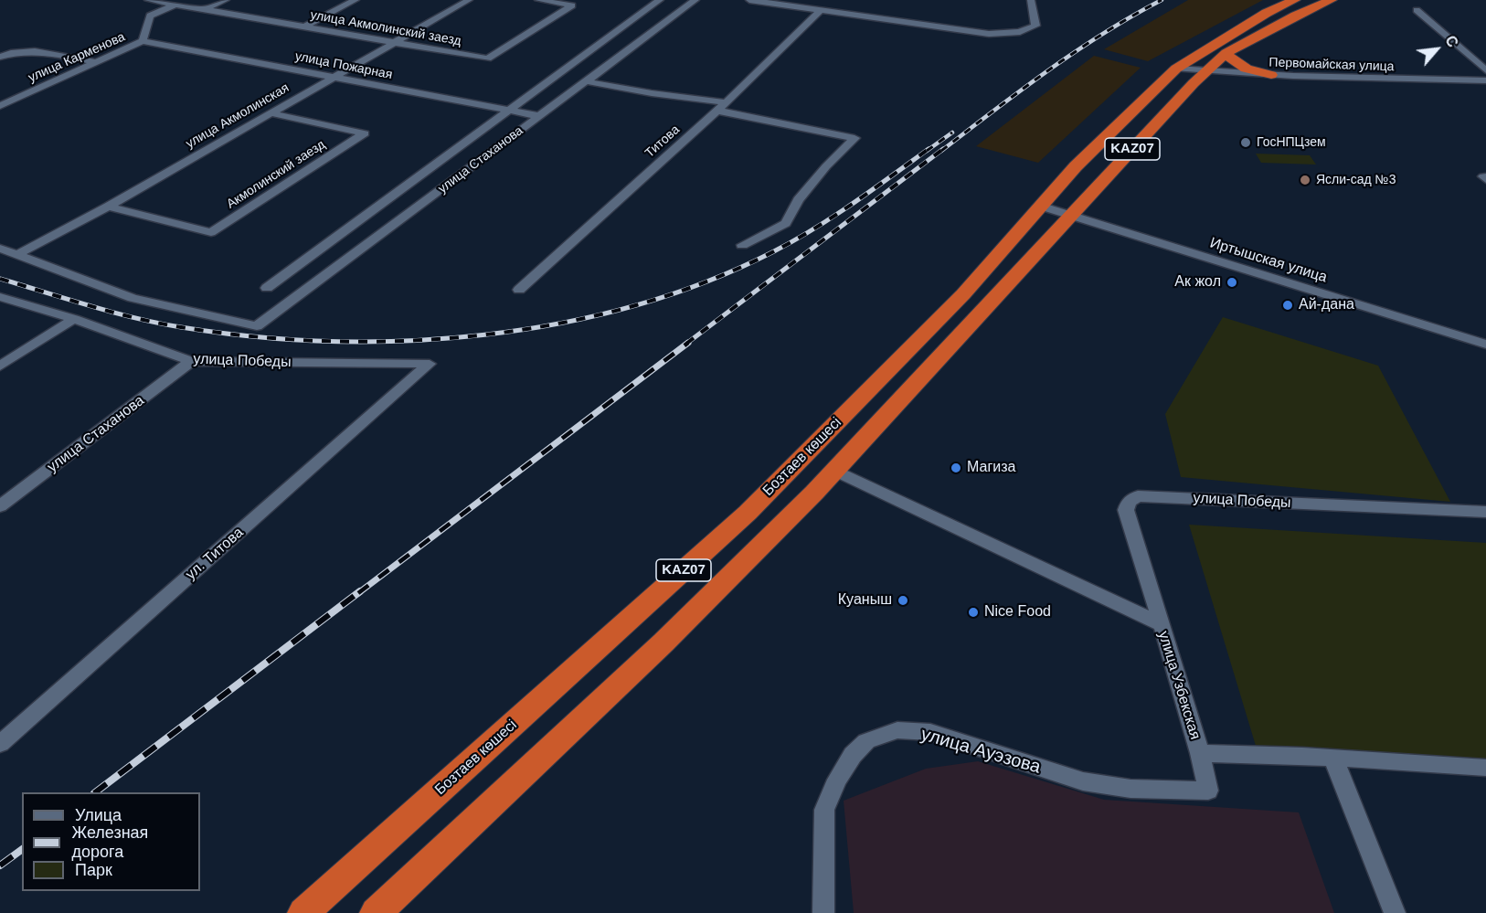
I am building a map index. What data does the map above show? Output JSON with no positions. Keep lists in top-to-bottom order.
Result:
{
  "streets": {
    "highway": ["KAZ07", "Бозтаев көшесі"],
    "street": [
      "улица Акмолинский заезд",
      "улица Карменова",
      "Первомайская улица",
      "улица Пожарная",
      "улица Акмолинская",
      "Титова",
      "улица Стаханова",
      "Акмолинский заезд",
      "Иртышская улица",
      "улица Победы",
      "ул. Титова",
      "улица Узбекская",
      "улица Ауэзова"
    ]
  },
  "crossings": [
    ["улица Акмолинский заезд", "улица Карменова"],
    ["улица Акмолинский заезд", "улица Акмолинская"],
    ["улица Карменова", "улица Пожарная"],
    ["Первомайская улица", "Бозтаев көшесі"],
    ["улица Пожарная", "улица Акмолинская"],
    ["улица Пожарная", "улица Стаханова"],
    ["улица Акмолинская", "улица Стаханова"],
    ["улица Акмолинская", "Акмолинский заезд"],
    ["улица Стаханова", "улица Победы"],
    ["Иртышская улица", "Бозтаев көшесі"],
    ["улица Победы", "ул. Титова"],
    ["улица Победы", "улица Узбекская"],
    ["Бозтаев көшесі", "улица Узбекская"],
    ["улица Узбекская", "улица Ауэзова"]
  ],
  "places": [
    "ГосНПЦзем",
    "Ясли-сад №3",
    "Ак жол",
    "Ай-дана",
    "Магиза",
    "Куаныш",
    "Nice Food"
  ],
  "legend": ["Улица", "Железная дорога", "Парк"],
  "north": "top right"
}
